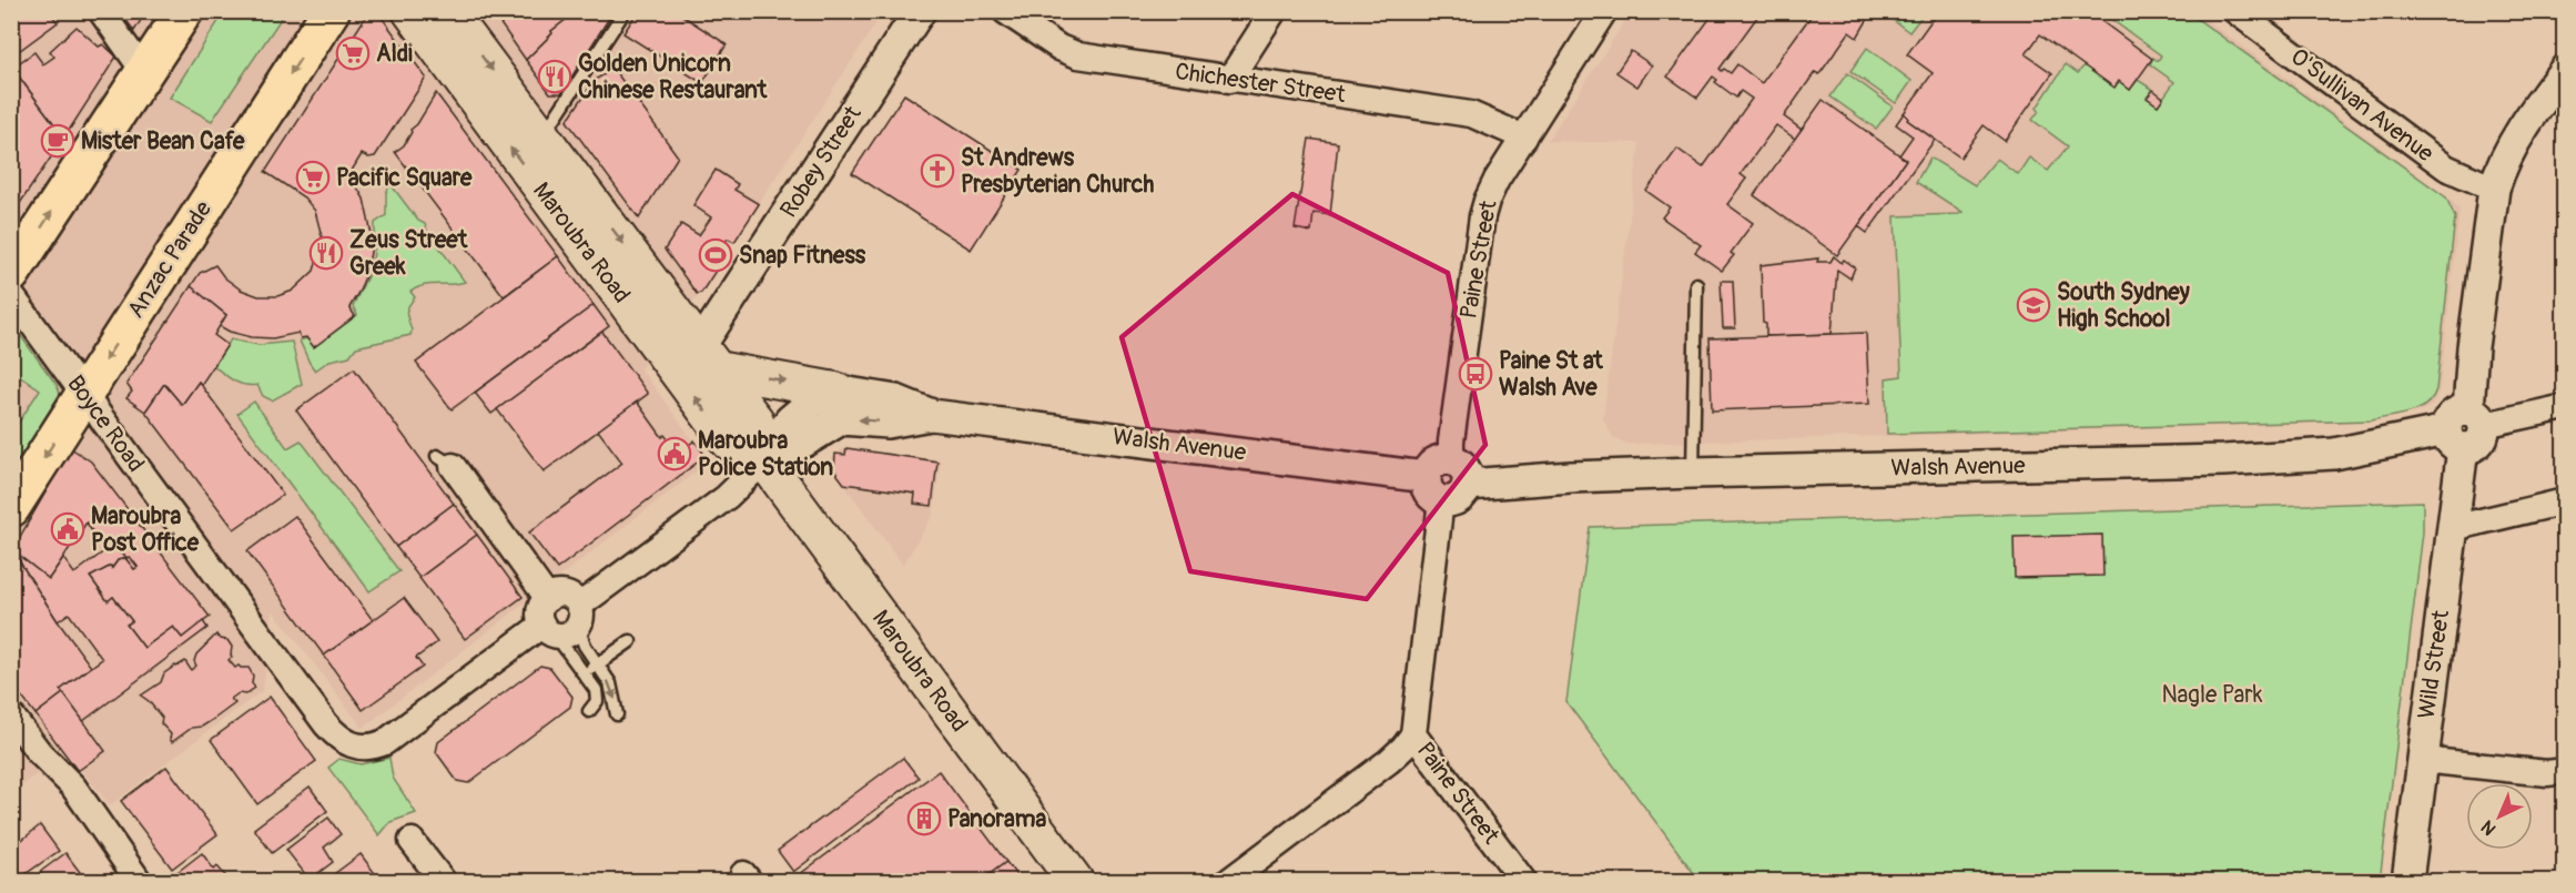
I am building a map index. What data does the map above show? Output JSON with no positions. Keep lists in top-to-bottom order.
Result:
{
  "streets": {
    "main road": ["Maroubra Road", "Anzac Parade"],
    "street": [
      "Chichester Street",
      "O'Sullivan Avenue",
      "Robey Street",
      "Paine Street",
      "Boyce Road",
      "Walsh Avenue",
      "Wild Street"
    ]
  },
  "crossings": [
    ["Chichester Street", "Paine Street"],
    ["Robey Street", "Maroubra Road"],
    ["Maroubra Road", "Walsh Avenue"],
    ["Anzac Parade", "Boyce Road"],
    ["Paine Street", "Walsh Avenue"],
    ["Walsh Avenue", "Wild Street"]
  ],
  "parks": ["Nagle Park"],
  "places": {
    "supermarket": ["Aldi", "Pacific Square"],
    "restaurant": ["Golden Unicorn Chinese Restaurant", "Zeus Street Greek"],
    "cafe": ["Mister Bean Cafe"],
    "church": ["St Andrews Presbyterian Church"],
    "sports": ["Snap Fitness"],
    "school or university": ["South Sydney High School"],
    "bus stop": ["Paine St at Walsh Ave"],
    "public building": ["Maroubra Police Station", "Maroubra Post Office"],
    "building": ["Panorama"]
  },
  "north": "bottom left"
}
